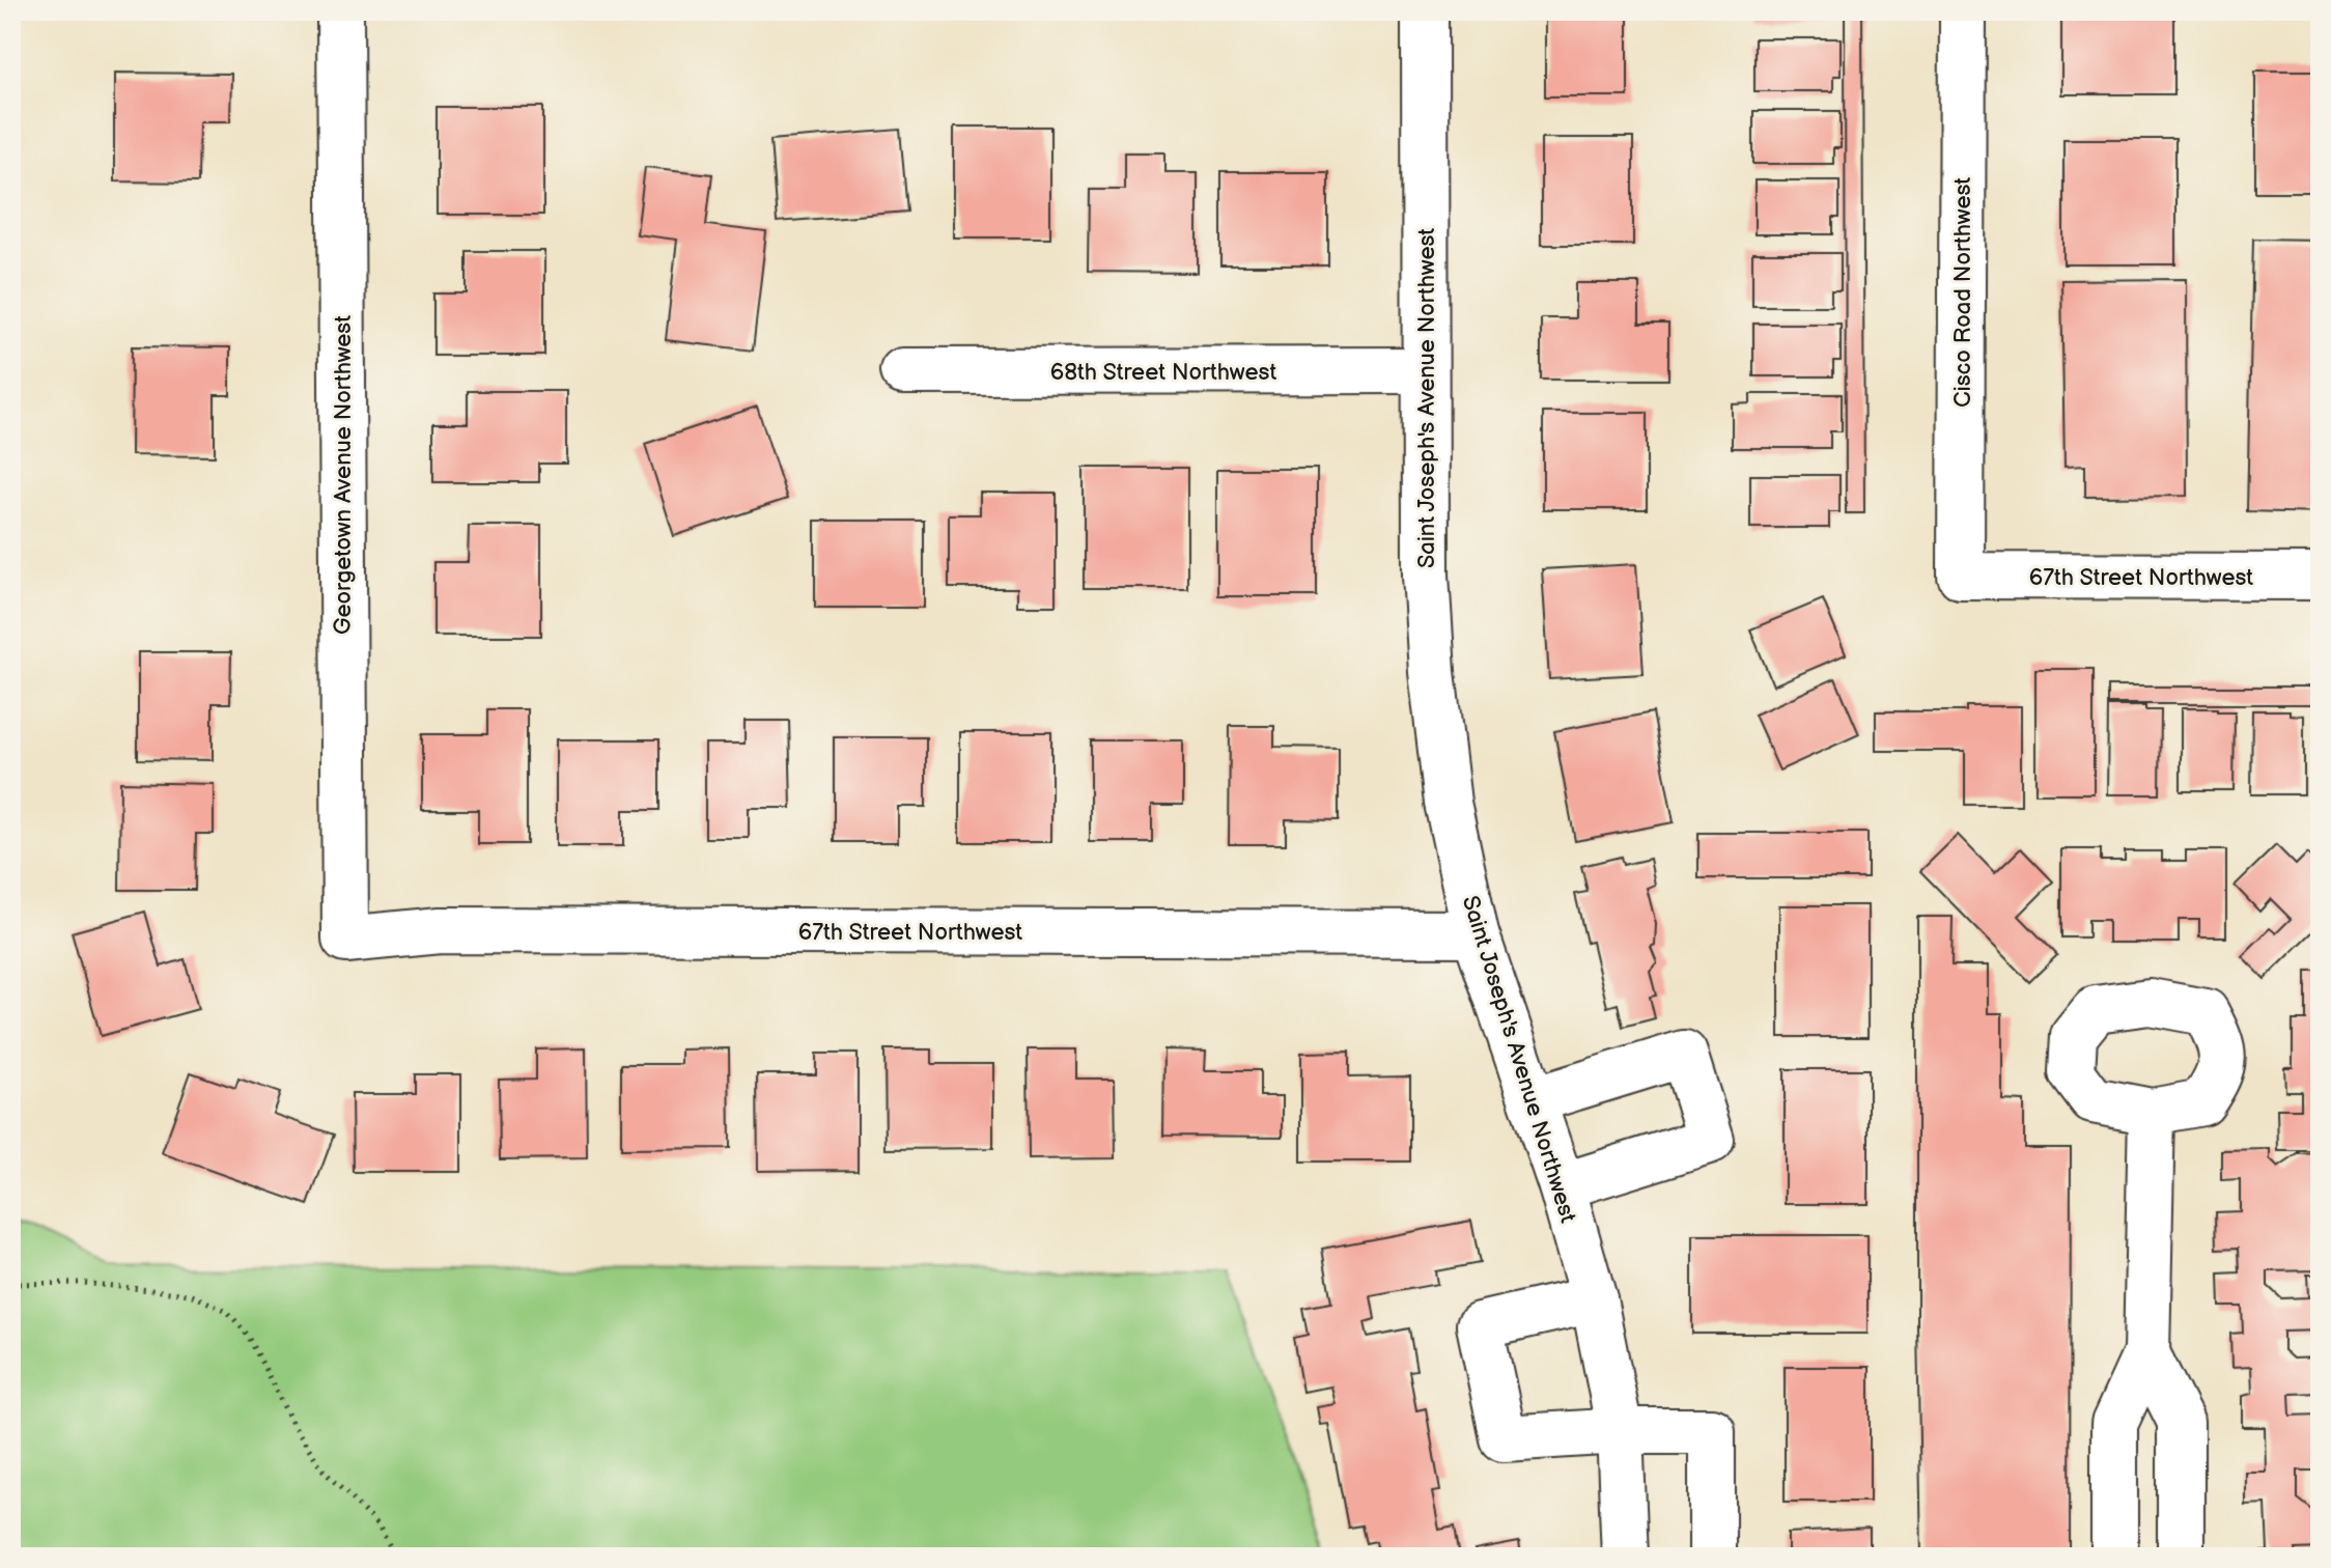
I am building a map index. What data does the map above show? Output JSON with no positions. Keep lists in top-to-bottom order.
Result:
{
  "streets": {
    "street": [
      "Cisco Road Northwest",
      "68th Street Northwest",
      "Saint Joseph's Avenue Northwest",
      "Georgetown Avenue Northwest",
      "67th Street Northwest"
    ]
  },
  "crossings": [
    ["Cisco Road Northwest", "67th Street Northwest"],
    ["68th Street Northwest", "Saint Joseph's Avenue Northwest"],
    ["Saint Joseph's Avenue Northwest", "67th Street Northwest"],
    ["Georgetown Avenue Northwest", "67th Street Northwest"]
  ]
}
